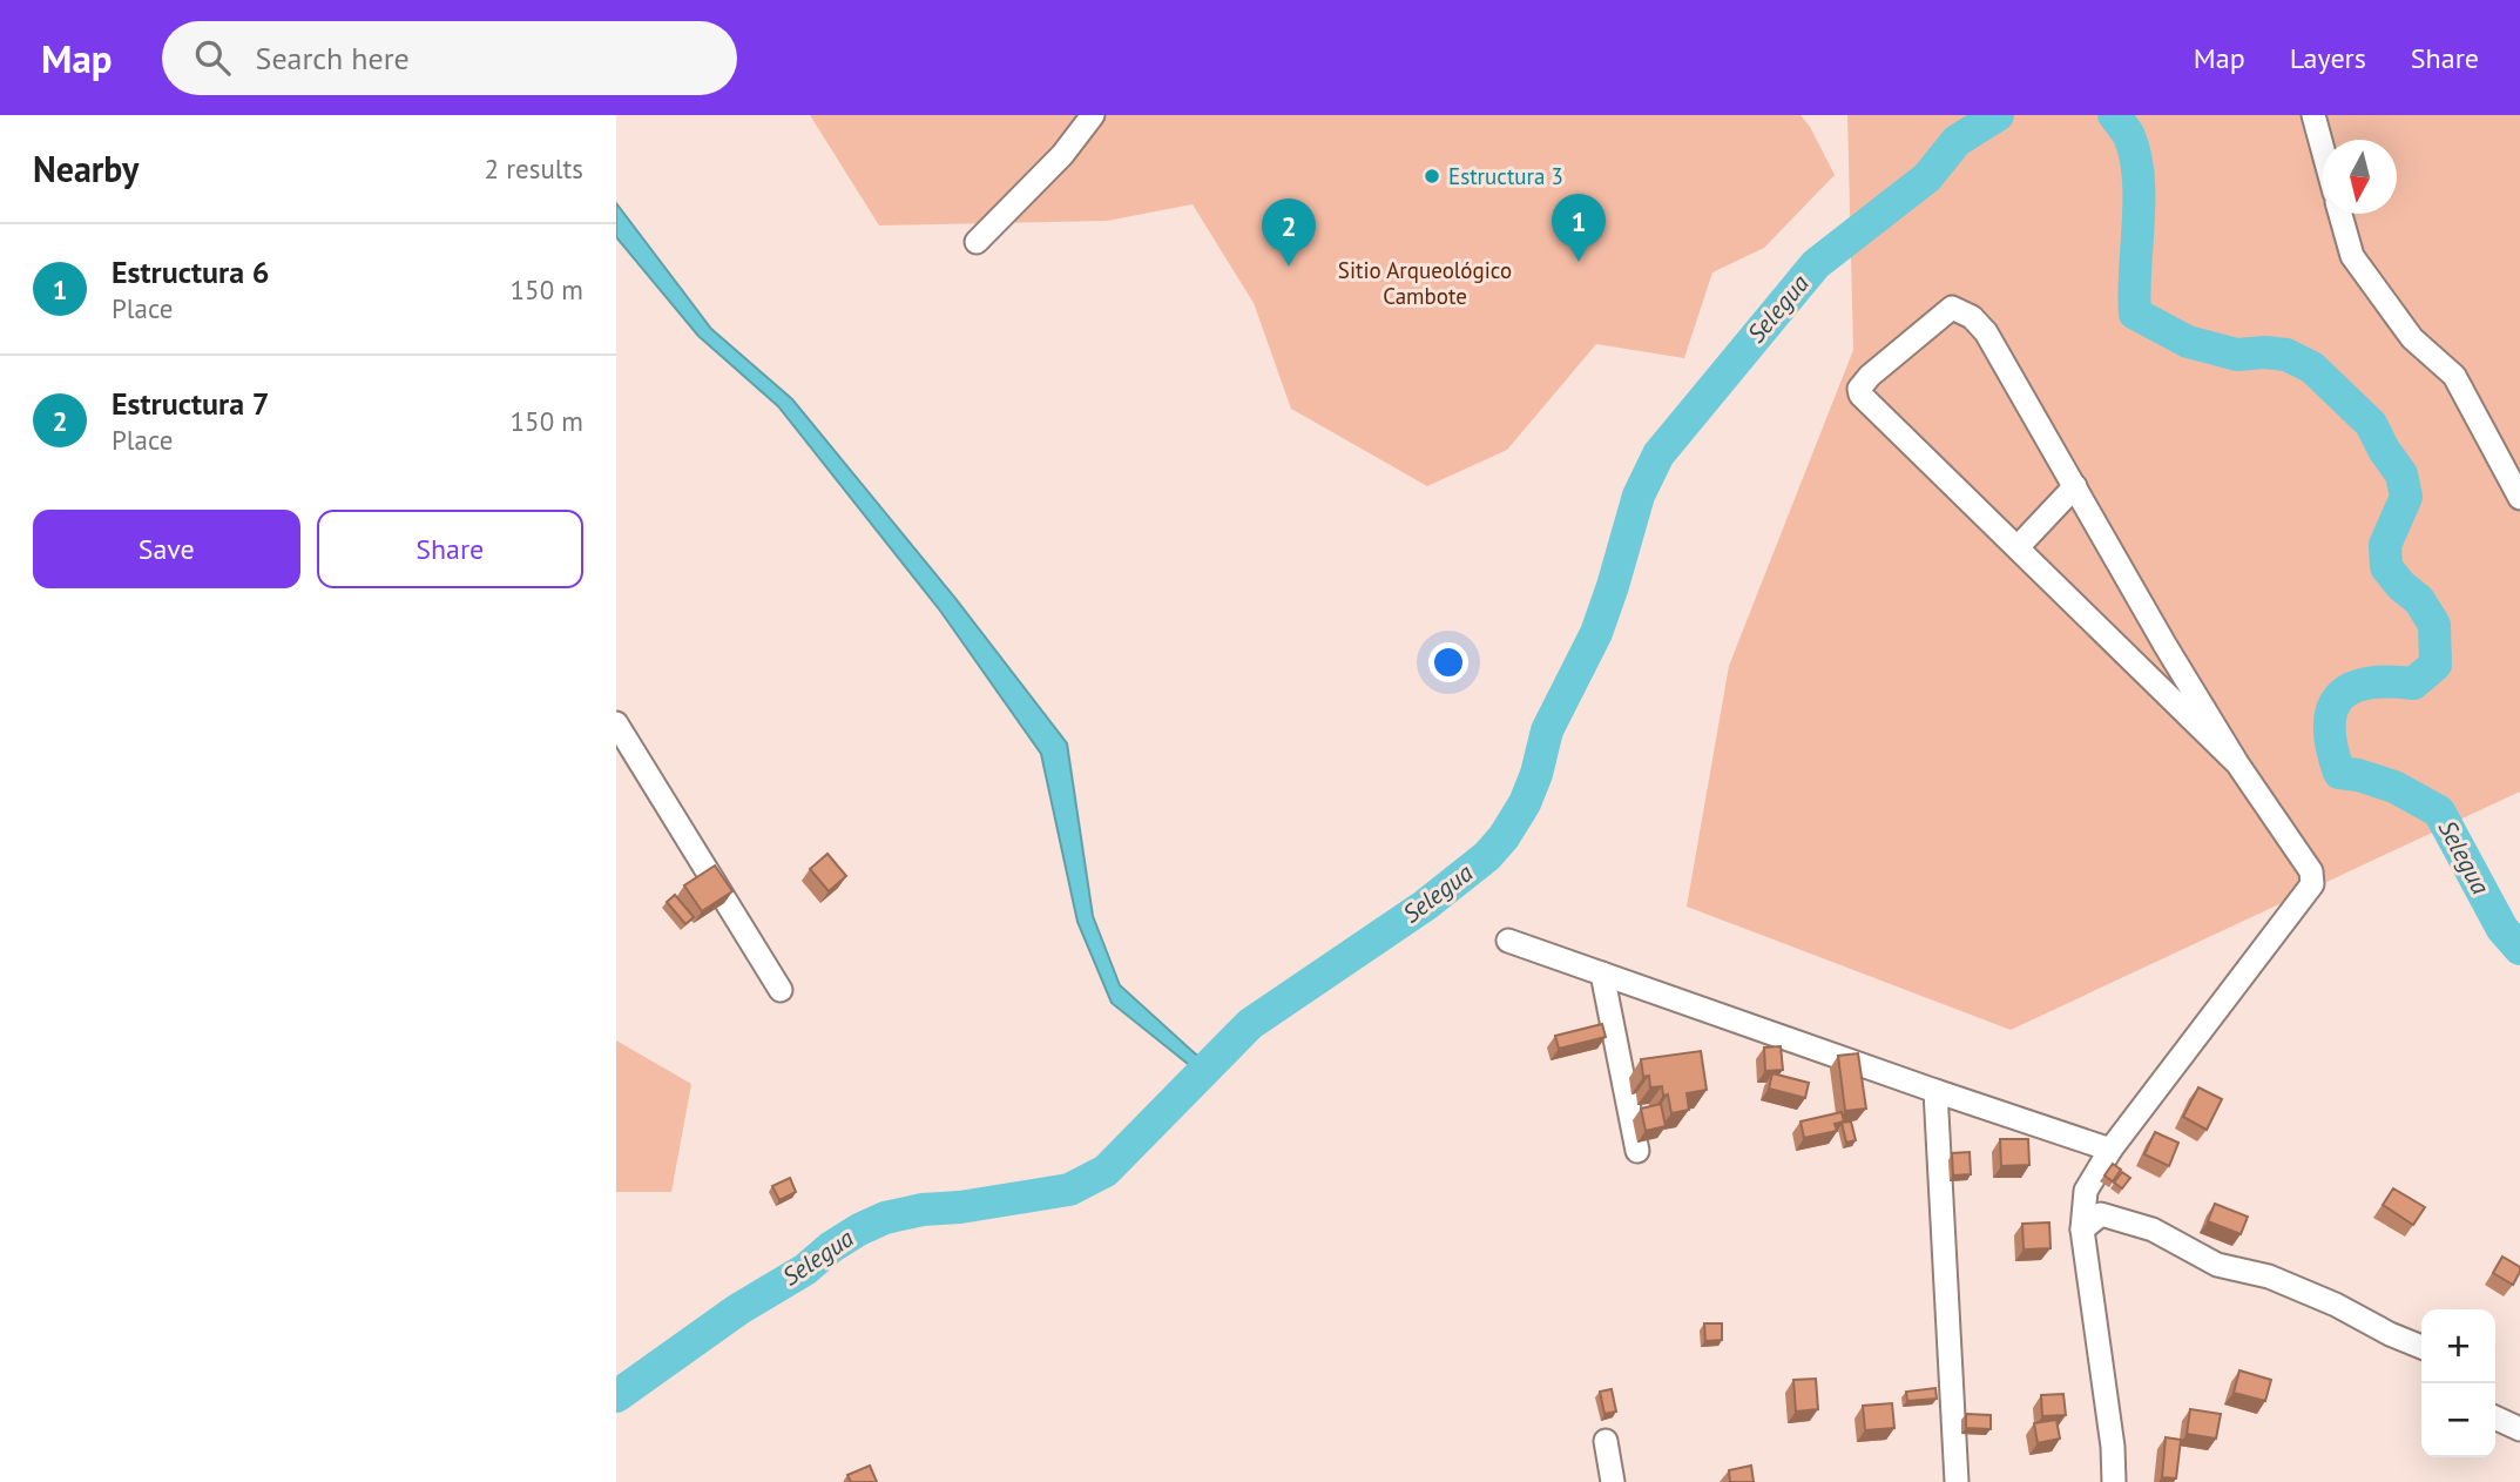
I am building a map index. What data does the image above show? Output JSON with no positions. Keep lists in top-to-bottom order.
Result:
{
  "water": ["Selegua"],
  "parks": ["Sitio Arqueológico Cambote"],
  "places": ["Estructura 3"],
  "north": "bottom",
  "page": {
    "header": "Map",
    "search": "Search here",
    "nav": ["Map", "Layers", "Share"],
    "heading": ["Nearby", "2 results"],
    "pins": ["1", "2"],
    "list": [
      {
        "mark": "1",
        "name": "Estructura 6",
        "note": "Place",
        "value": "150 m"
      },
      {
        "mark": "2",
        "name": "Estructura 7",
        "note": "Place",
        "value": "150 m"
      }
    ],
    "buttons": ["Save", "Share"],
    "map_buttons": ["+", "−"]
  }
}
